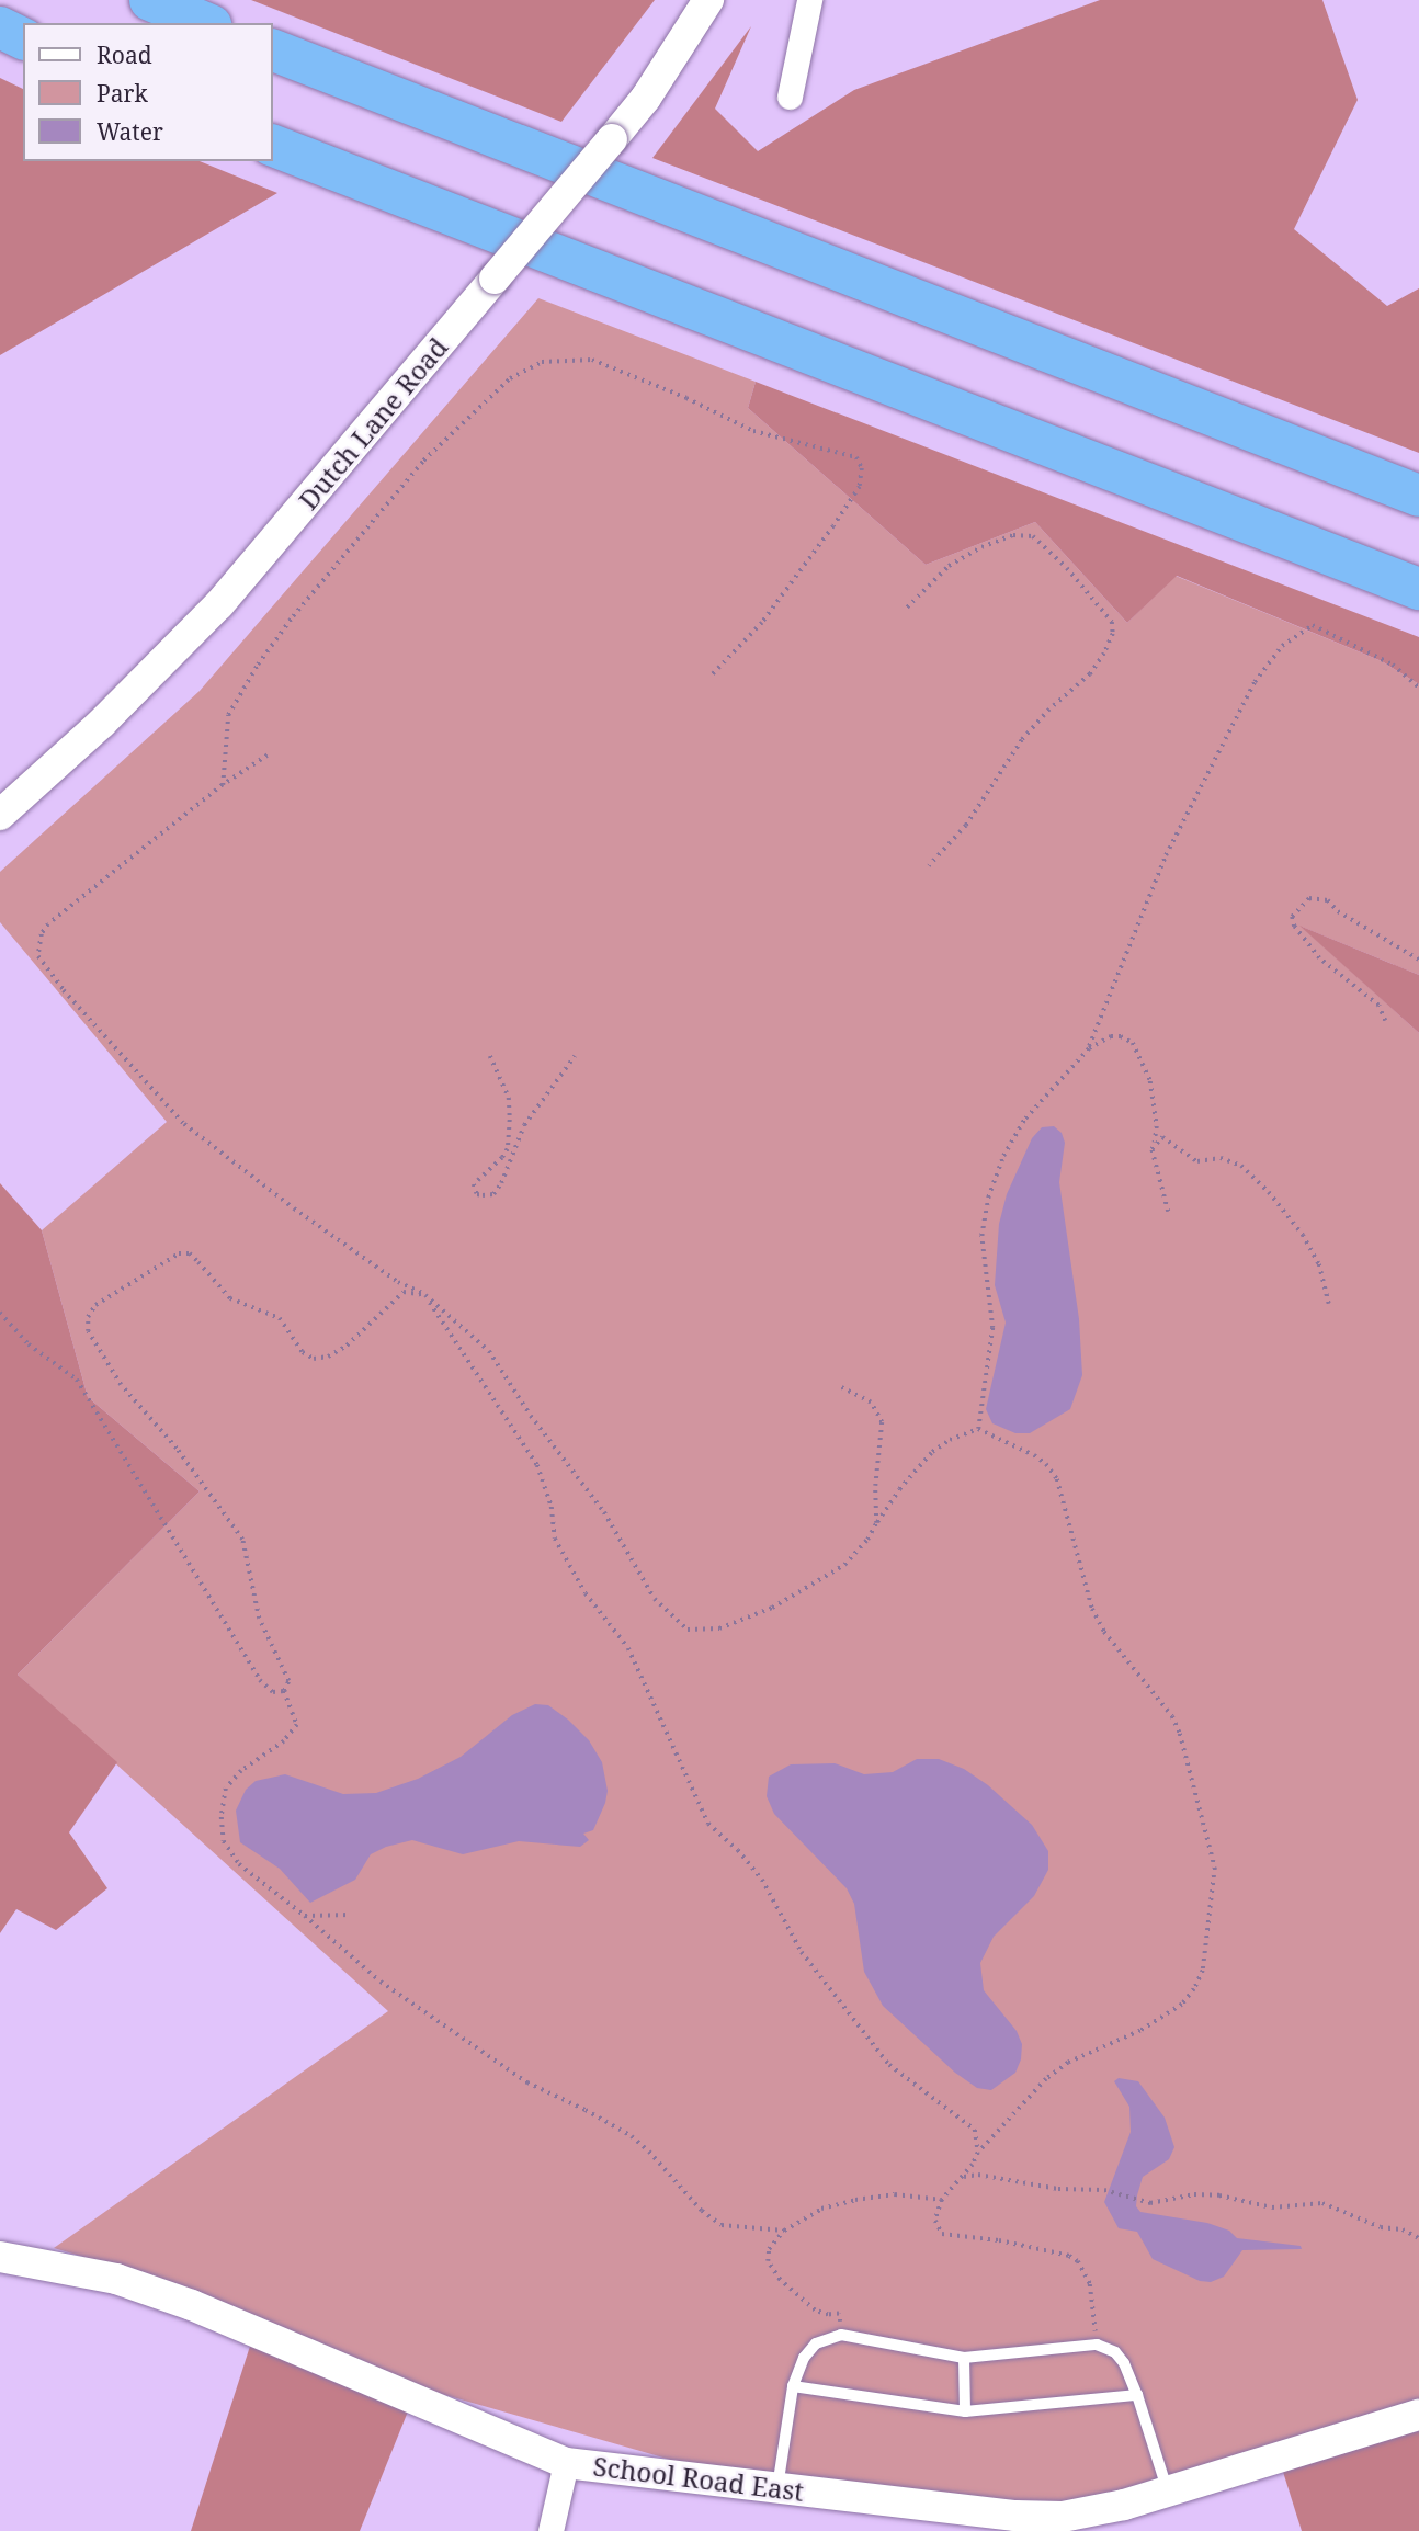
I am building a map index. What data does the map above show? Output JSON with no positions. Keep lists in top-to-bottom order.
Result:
{
  "streets": {
    "street": ["Dutch Lane Road", "School Road East"]
  },
  "legend": ["Road", "Park", "Water"]
}
